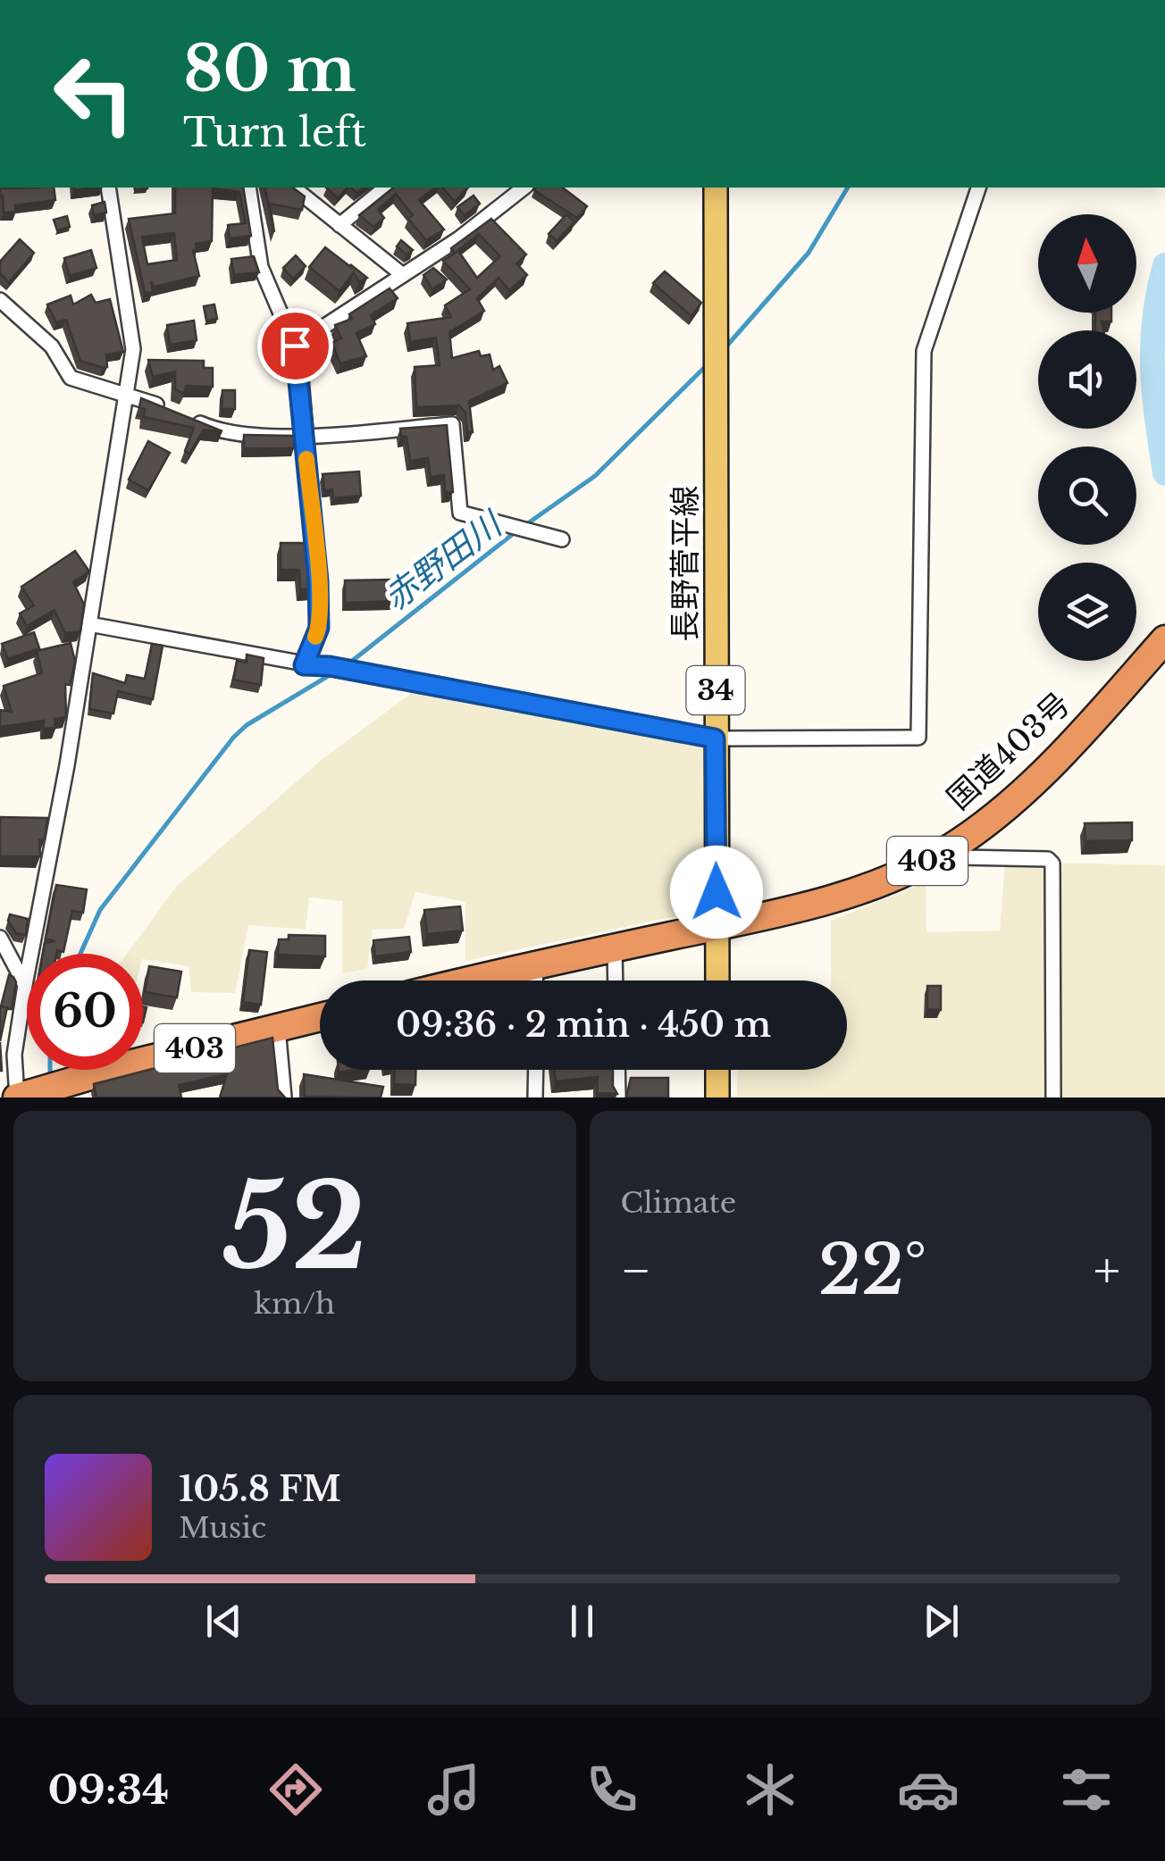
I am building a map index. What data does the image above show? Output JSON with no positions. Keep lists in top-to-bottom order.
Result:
{
  "streets": {
    "highway": ["国道403号", "403"],
    "main road": ["長野菅平線", "34"]
  },
  "crossings": [
    ["長野菅平線", "国道403号"]
  ],
  "water": ["赤野田川"],
  "north": "top",
  "page": {
    "turn": ["80 m", "Turn left"],
    "limit": "60",
    "trip": "09:36 · 2 min · 450 m",
    "tile": [
      ["52", "km/h"],
      "Climate"
    ],
    "heat": ["−", "22°", "+"],
    "song": ["105.8 FM", "Music"],
    "tabs": "09:34"
  }
}
